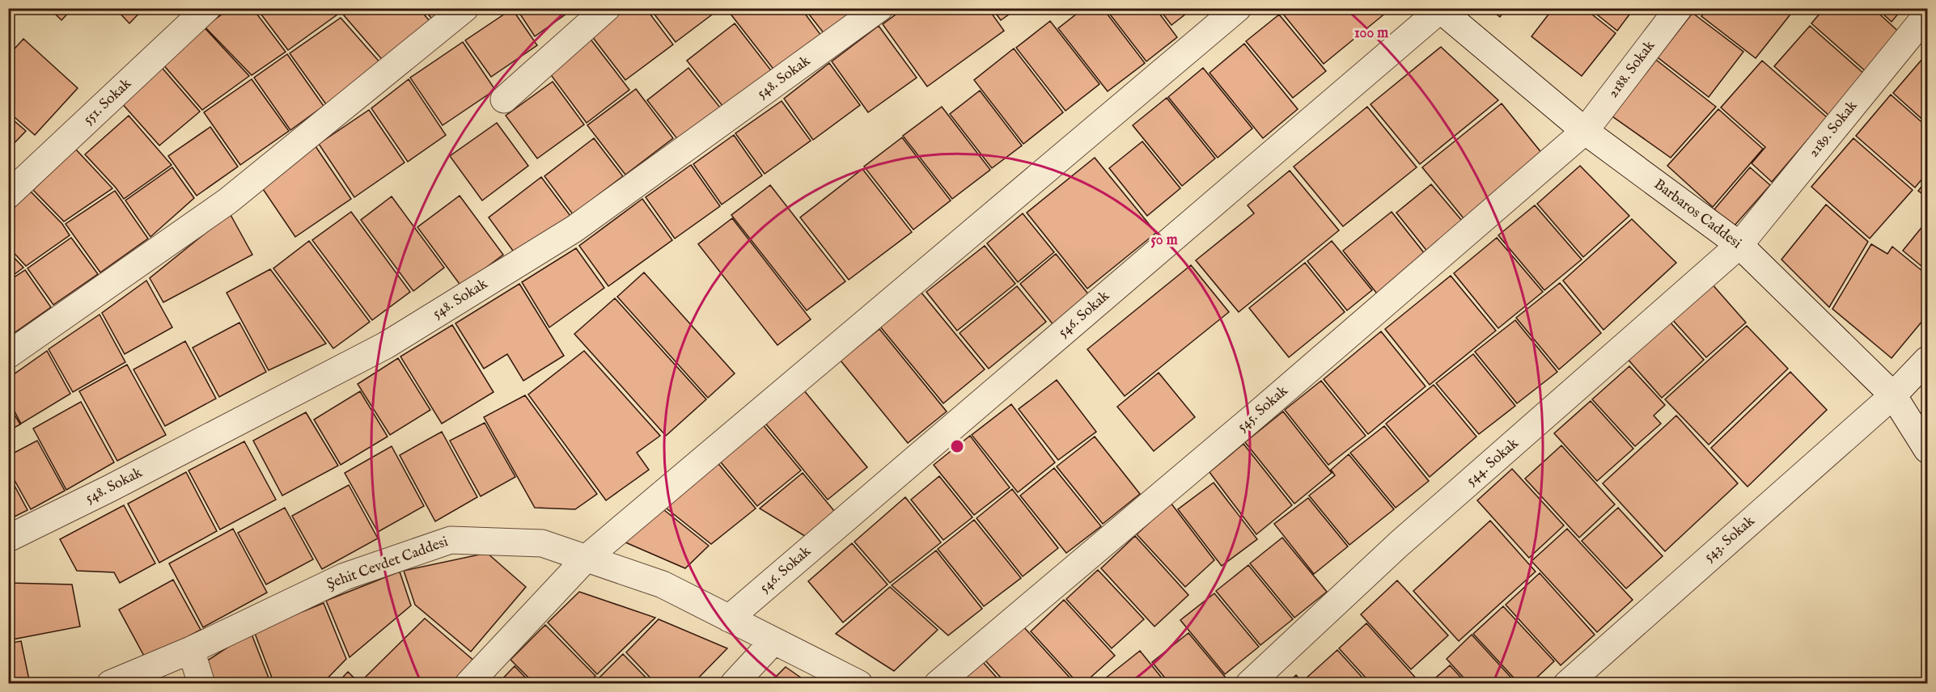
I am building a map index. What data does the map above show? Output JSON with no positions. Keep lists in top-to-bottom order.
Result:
{
  "streets": {
    "street": [
      "2188. Sokak",
      "548. Sokak",
      "551. Sokak",
      "2189. Sokak",
      "Barbaros Caddesi",
      "546. Sokak",
      "545. Sokak",
      "544. Sokak",
      "543. Sokak",
      "Şehit Cevdet Caddesi"
    ]
  },
  "crossings": [
    ["2188. Sokak", "Barbaros Caddesi"],
    ["2188. Sokak", "545. Sokak"],
    ["2189. Sokak", "Barbaros Caddesi"],
    ["2189. Sokak", "544. Sokak"],
    ["Barbaros Caddesi", "546. Sokak"],
    ["Barbaros Caddesi", "545. Sokak"],
    ["Barbaros Caddesi", "544. Sokak"],
    ["Barbaros Caddesi", "543. Sokak"],
    ["546. Sokak", "Şehit Cevdet Caddesi"]
  ],
  "rings": ["100 m", "50 m"]
}
